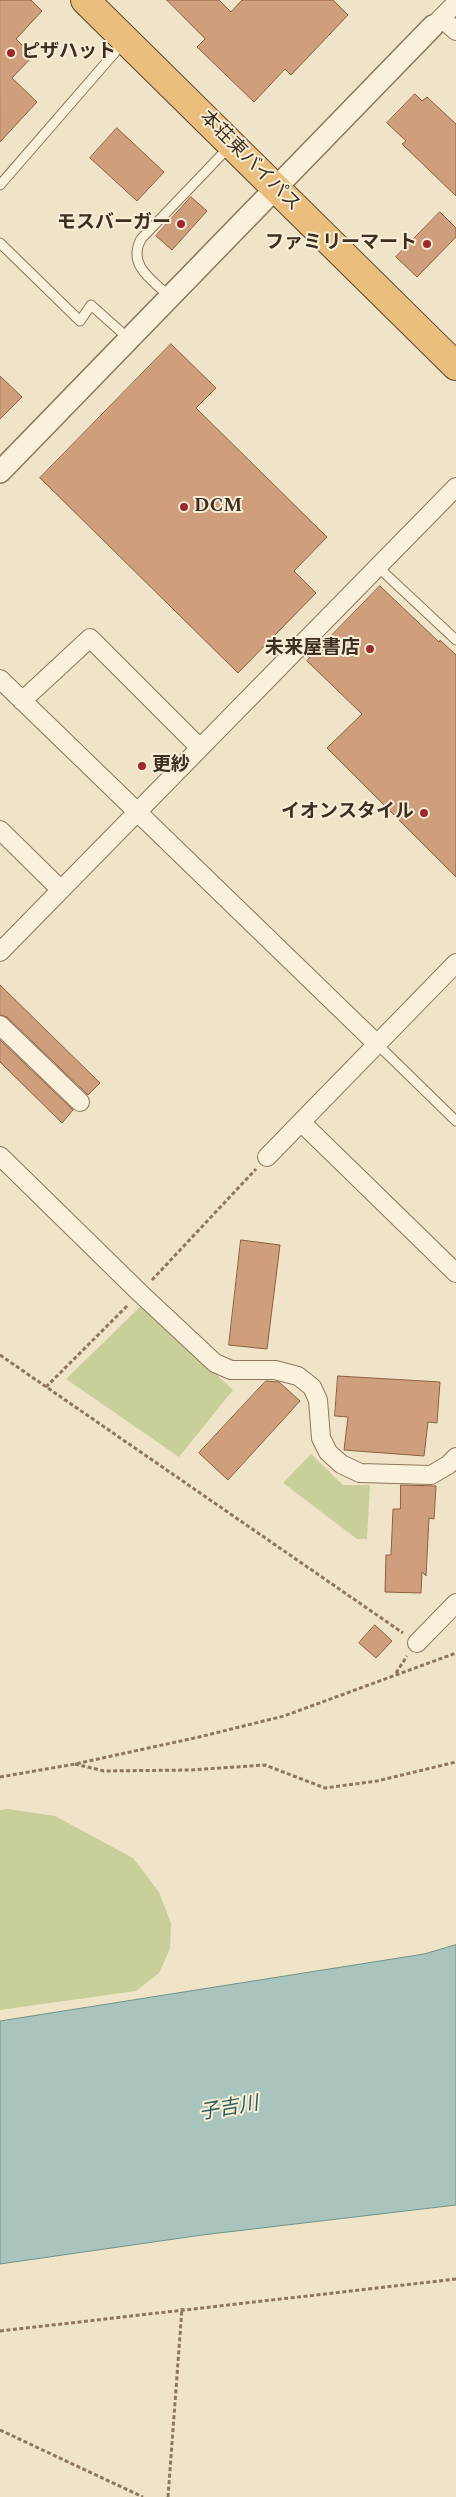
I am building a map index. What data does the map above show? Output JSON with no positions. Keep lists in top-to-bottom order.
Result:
{
  "streets": {
    "highway": ["本荘東バイパス"]
  },
  "water": ["子吉川"],
  "places": [
    "ピザハット",
    "モスバーガー",
    "ファミリーマート",
    "DCM",
    "未来屋書店",
    "更紗",
    "イオンスタイル"
  ]
}
